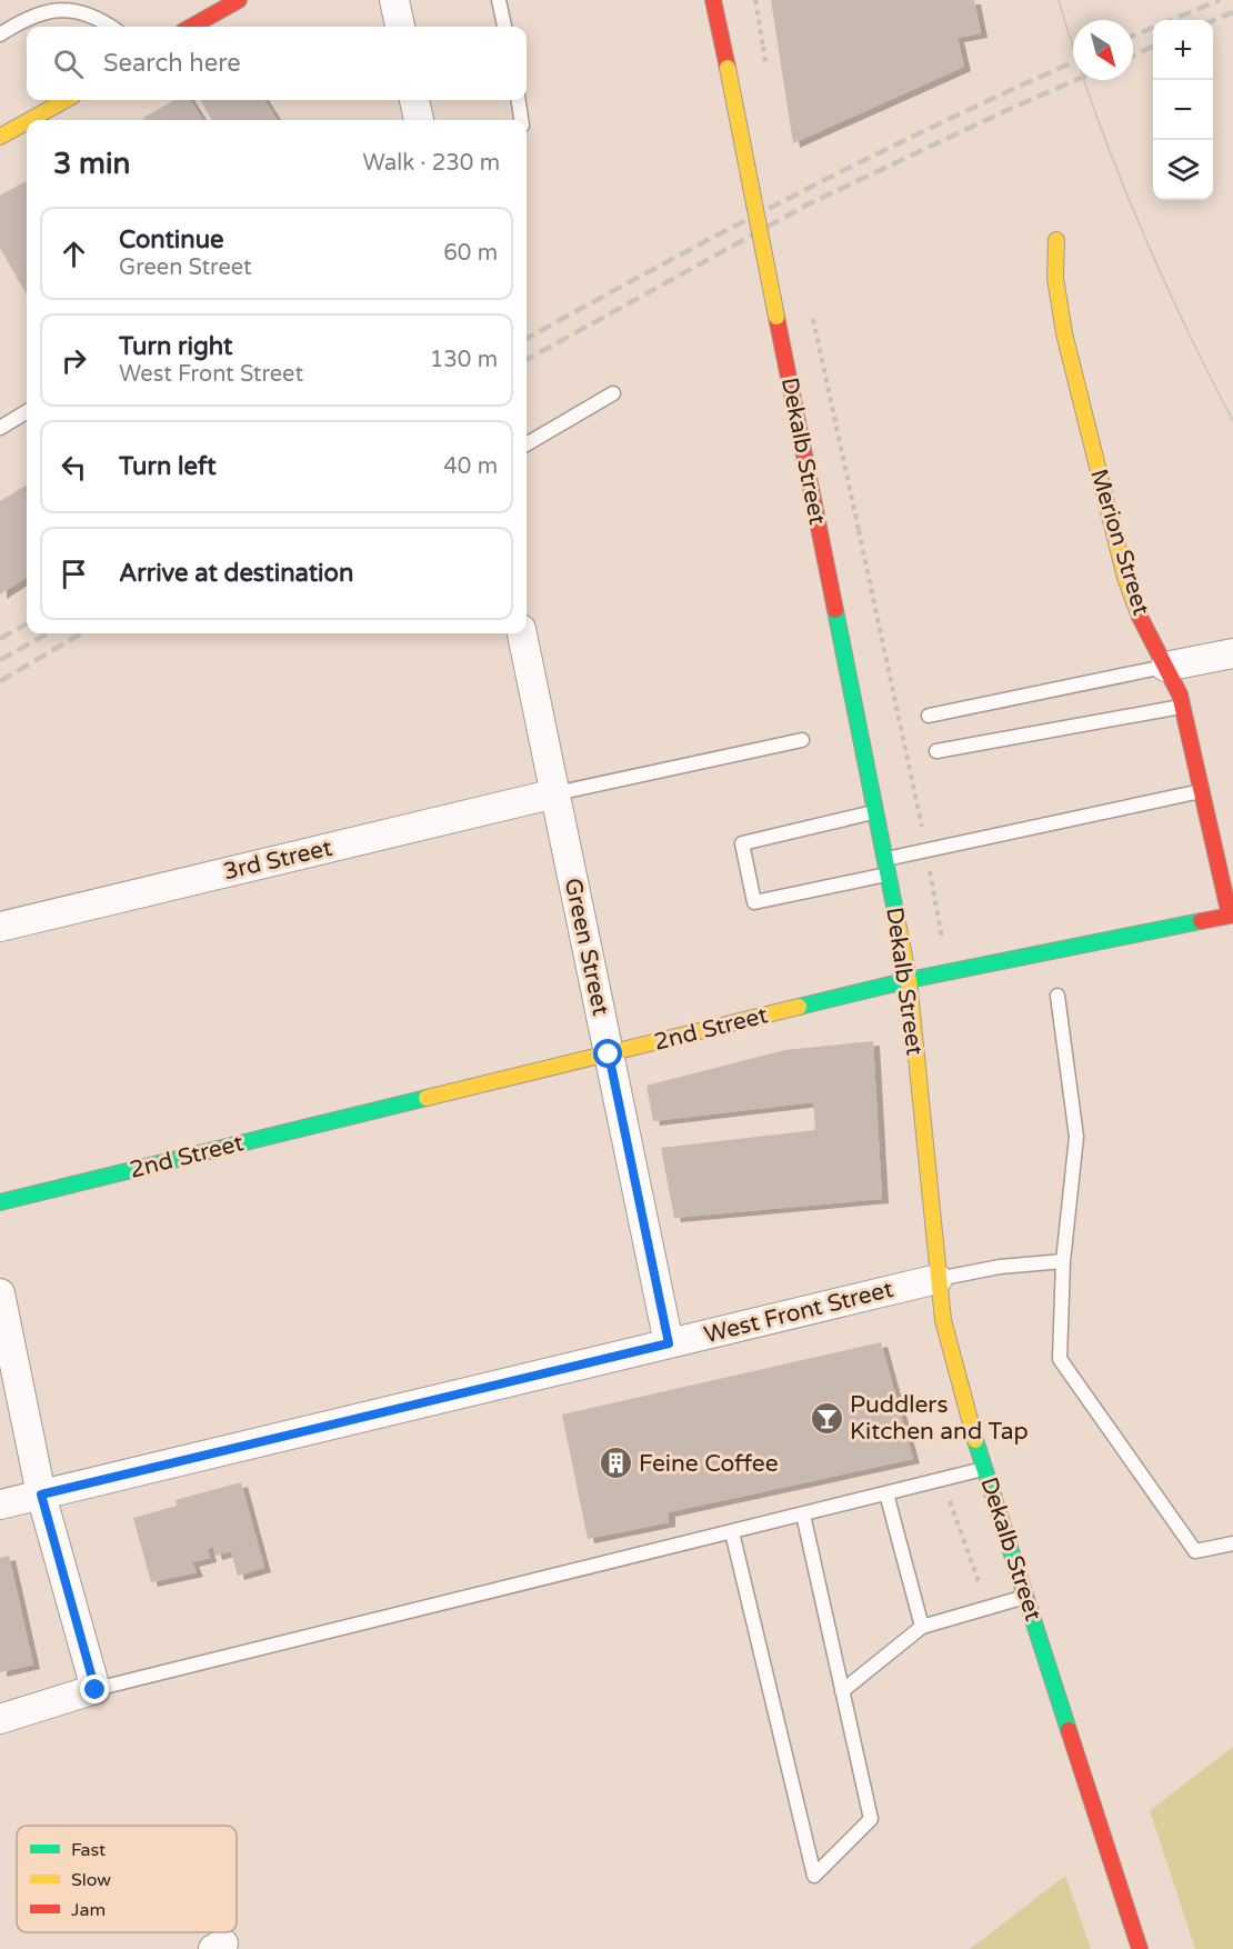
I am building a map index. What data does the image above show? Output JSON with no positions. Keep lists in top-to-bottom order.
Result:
{
  "streets": {
    "main road": ["Dekalb Street", "Merion Street", "2nd Street"],
    "street": ["3rd Street", "Green Street", "West Front Street"]
  },
  "crossings": [
    ["Dekalb Street", "2nd Street"],
    ["Dekalb Street", "West Front Street"],
    ["Merion Street", "2nd Street"],
    ["3rd Street", "Green Street"],
    ["Green Street", "2nd Street"],
    ["Green Street", "West Front Street"]
  ],
  "places": {
    "bar": ["Puddlers Kitchen and Tap"],
    "building": ["Feine Coffee"]
  },
  "legend": ["Fast", "Slow", "Jam"],
  "north": "bottom right",
  "page": {
    "map_buttons": ["+", "−"],
    "search": "Search here",
    "heading": ["3 min", "Walk · 230 m"],
    "list": [
      ["Continue", "Green Street", "60 m"],
      ["Turn right", "West Front Street", "130 m"],
      ["Turn left", "40 m"],
      "Arrive at destination"
    ]
  }
}
